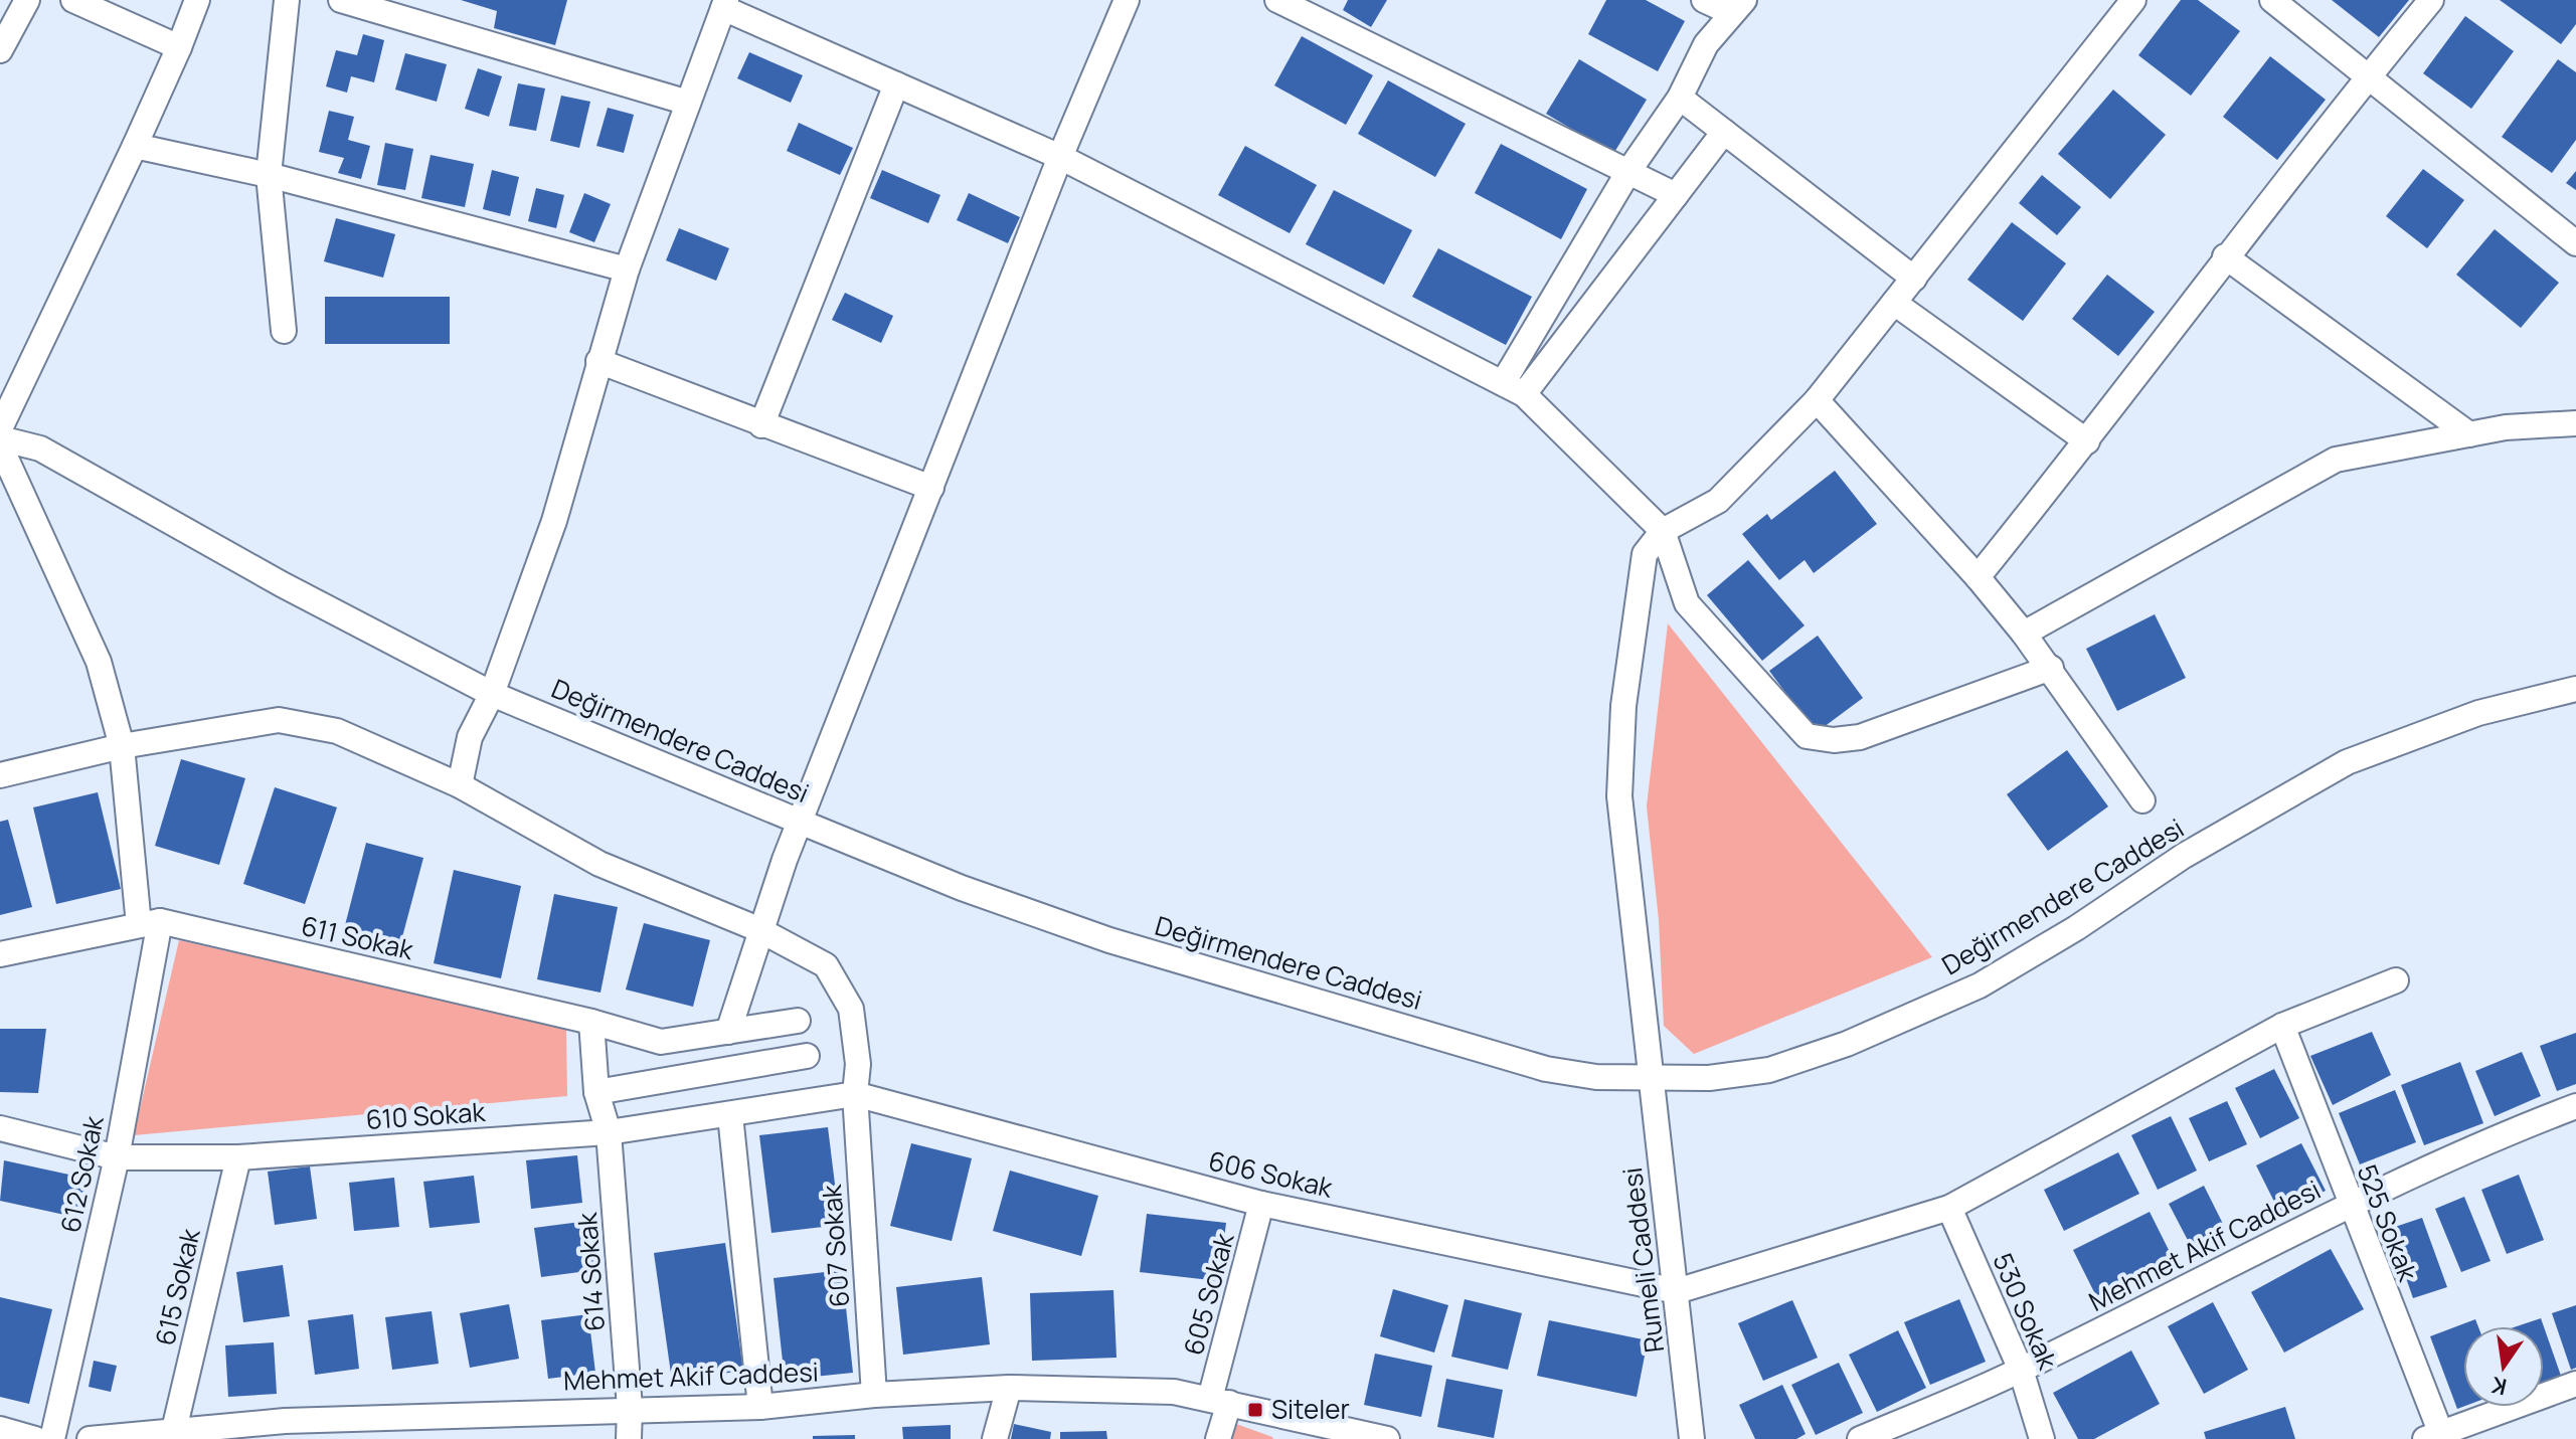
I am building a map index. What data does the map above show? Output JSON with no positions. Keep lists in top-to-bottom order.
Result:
{
  "streets": {
    "street": [
      "Değirmendere Caddesi",
      "611 Sokak",
      "610 Sokak",
      "612 Sokak",
      "606 Sokak",
      "525 Sokak",
      "607 Sokak",
      "Mehmet Akif Caddesi",
      "Rumeli Caddesi",
      "614 Sokak",
      "615 Sokak",
      "605 Sokak",
      "530 Sokak"
    ]
  },
  "crossings": [
    ["Değirmendere Caddesi", "Rumeli Caddesi"],
    ["611 Sokak", "612 Sokak"],
    ["610 Sokak", "612 Sokak"],
    ["610 Sokak", "606 Sokak"],
    ["610 Sokak", "607 Sokak"],
    ["610 Sokak", "614 Sokak"],
    ["610 Sokak", "615 Sokak"],
    ["612 Sokak", "607 Sokak"],
    ["606 Sokak", "607 Sokak"],
    ["606 Sokak", "Rumeli Caddesi"],
    ["606 Sokak", "605 Sokak"],
    ["525 Sokak", "Mehmet Akif Caddesi"],
    ["607 Sokak", "Mehmet Akif Caddesi"],
    ["Mehmet Akif Caddesi", "614 Sokak"],
    ["Mehmet Akif Caddesi", "615 Sokak"],
    ["Mehmet Akif Caddesi", "605 Sokak"],
    ["Mehmet Akif Caddesi", "530 Sokak"]
  ],
  "places": {
    "transit": ["Siteler"]
  },
  "north": "bottom"
}
